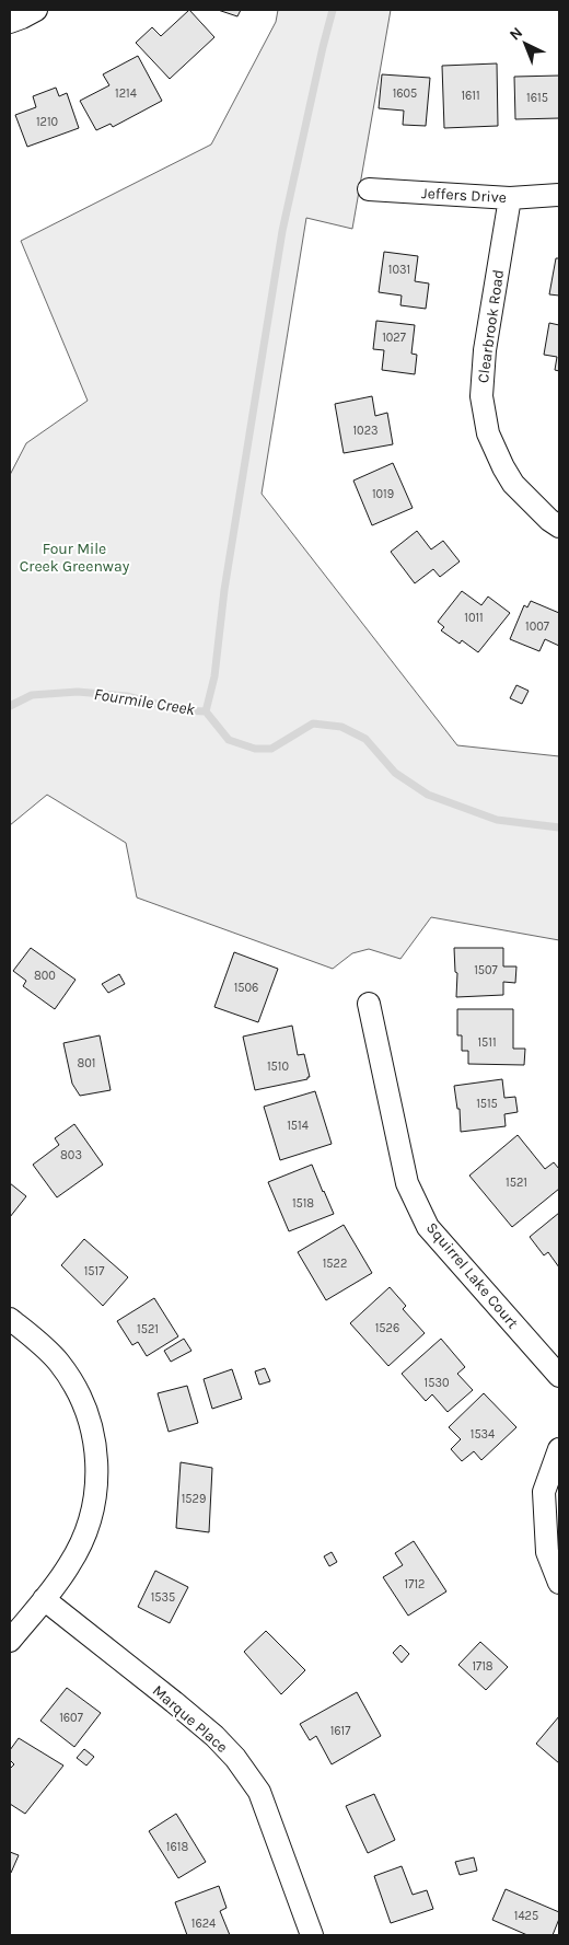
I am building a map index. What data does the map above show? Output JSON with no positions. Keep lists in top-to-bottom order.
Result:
{
  "streets": {
    "street": [
      "Jeffers Drive",
      "Clearbrook Road",
      "Squirrel Lake Court",
      "Marque Place"
    ]
  },
  "crossings": [
    ["Jeffers Drive", "Clearbrook Road"]
  ],
  "water": ["Fourmile Creek"],
  "parks": ["Four Mile Creek Greenway"],
  "house_numbers": [
    "1214",
    "1605",
    "1611",
    "1615",
    "1210",
    "1031",
    "1027",
    "1023",
    "1019",
    "1011",
    "1007",
    "1507",
    "800",
    "1506",
    "1511",
    "801",
    "1510",
    "1515",
    "1514",
    "803",
    "1521",
    "1518",
    "1522",
    "1517",
    "1526",
    "1521",
    "1530",
    "1534",
    "1529",
    "1712",
    "1535",
    "1718",
    "1607",
    "1617",
    "1618",
    "1425",
    "1624"
  ],
  "north": "top left"
}
